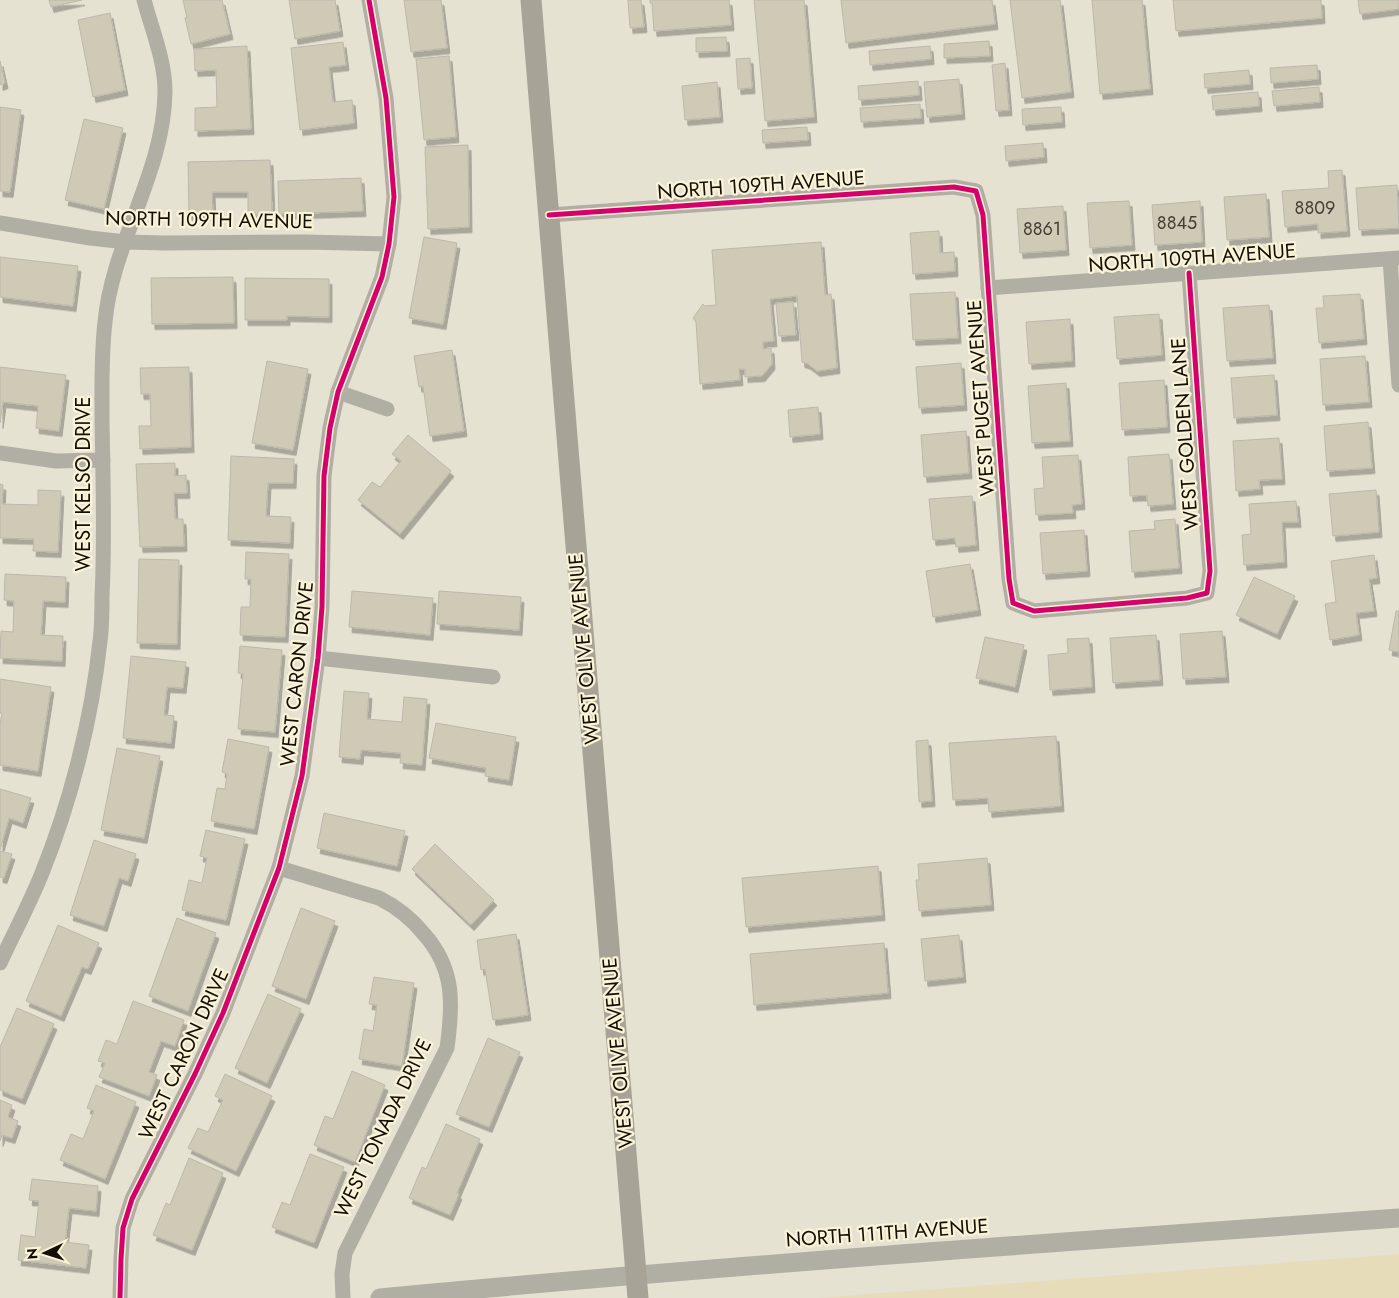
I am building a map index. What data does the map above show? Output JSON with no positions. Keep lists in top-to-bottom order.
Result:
{
  "streets": {
    "main road": ["WEST OLIVE AVENUE"],
    "street": [
      "NORTH 109TH AVENUE",
      "WEST PUGET AVENUE",
      "WEST GOLDEN LANE",
      "WEST KELSO DRIVE",
      "WEST CARON DRIVE",
      "WEST TONADA DRIVE",
      "NORTH 111TH AVENUE"
    ]
  },
  "crossings": [
    ["NORTH 109TH AVENUE", "WEST PUGET AVENUE"],
    ["NORTH 109TH AVENUE", "WEST GOLDEN LANE"],
    ["NORTH 109TH AVENUE", "WEST KELSO DRIVE"],
    ["NORTH 109TH AVENUE", "WEST OLIVE AVENUE"],
    ["NORTH 109TH AVENUE", "WEST CARON DRIVE"],
    ["WEST PUGET AVENUE", "WEST GOLDEN LANE"],
    ["WEST OLIVE AVENUE", "NORTH 111TH AVENUE"],
    ["WEST CARON DRIVE", "WEST TONADA DRIVE"]
  ],
  "house_numbers": ["8809", "8845", "8861"],
  "north": "left"
}
